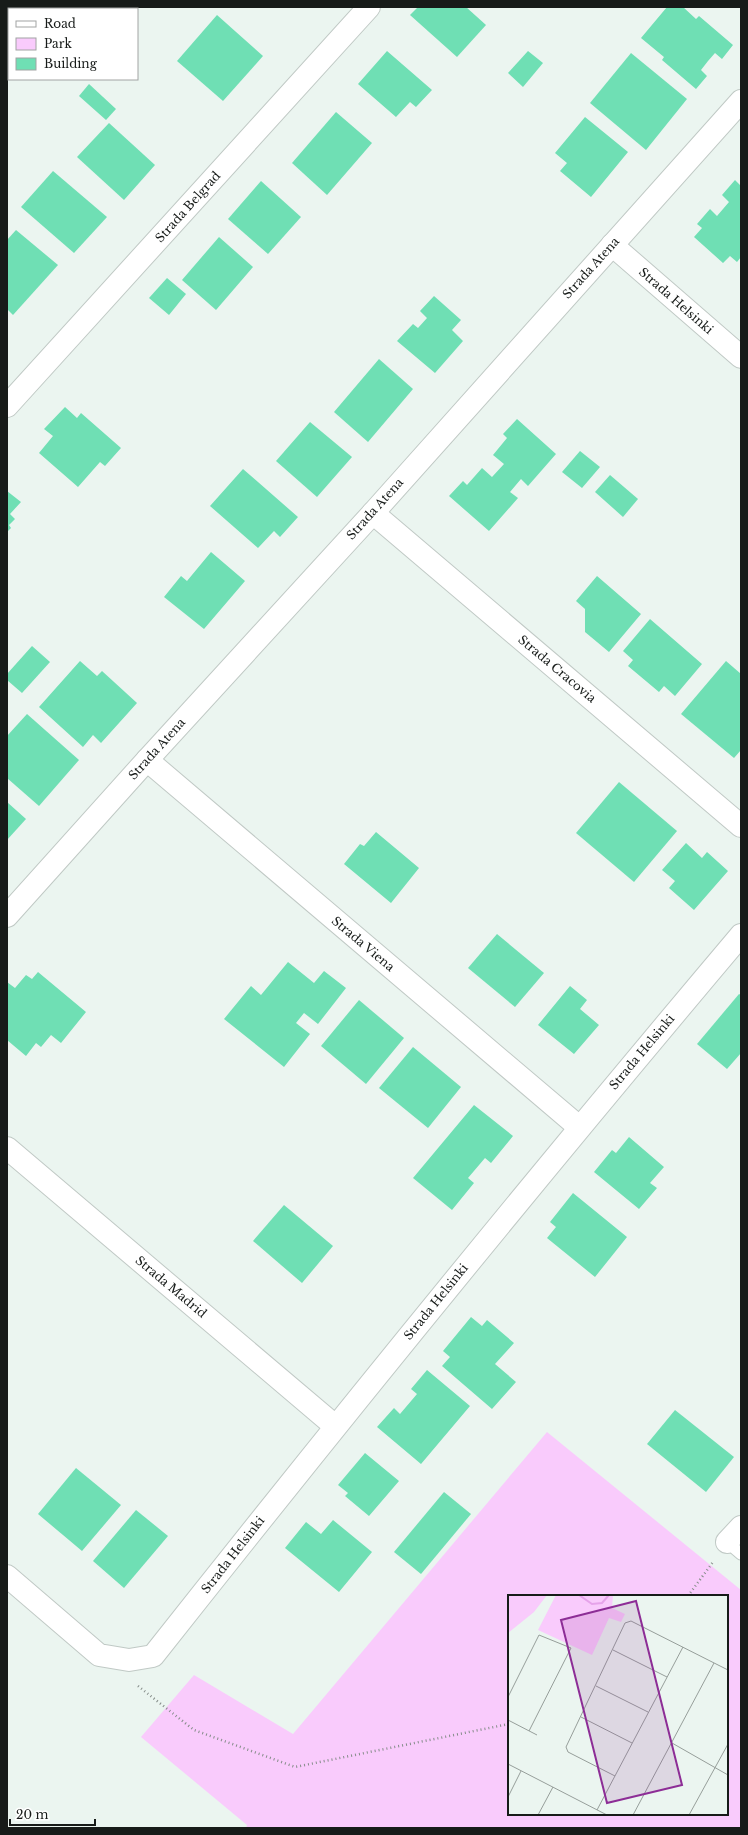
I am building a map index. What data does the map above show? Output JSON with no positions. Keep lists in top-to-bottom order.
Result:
{
  "streets": {
    "street": [
      "Strada Belgrad",
      "Strada Atena",
      "Strada Helsinki",
      "Strada Cracovia",
      "Strada Viena",
      "Strada Madrid"
    ]
  },
  "crossings": [
    ["Strada Atena", "Strada Helsinki"],
    ["Strada Atena", "Strada Cracovia"],
    ["Strada Atena", "Strada Viena"],
    ["Strada Helsinki", "Strada Viena"],
    ["Strada Helsinki", "Strada Madrid"]
  ],
  "legend": ["Road", "Park", "Building"],
  "scale_bar": "20 m"
}
